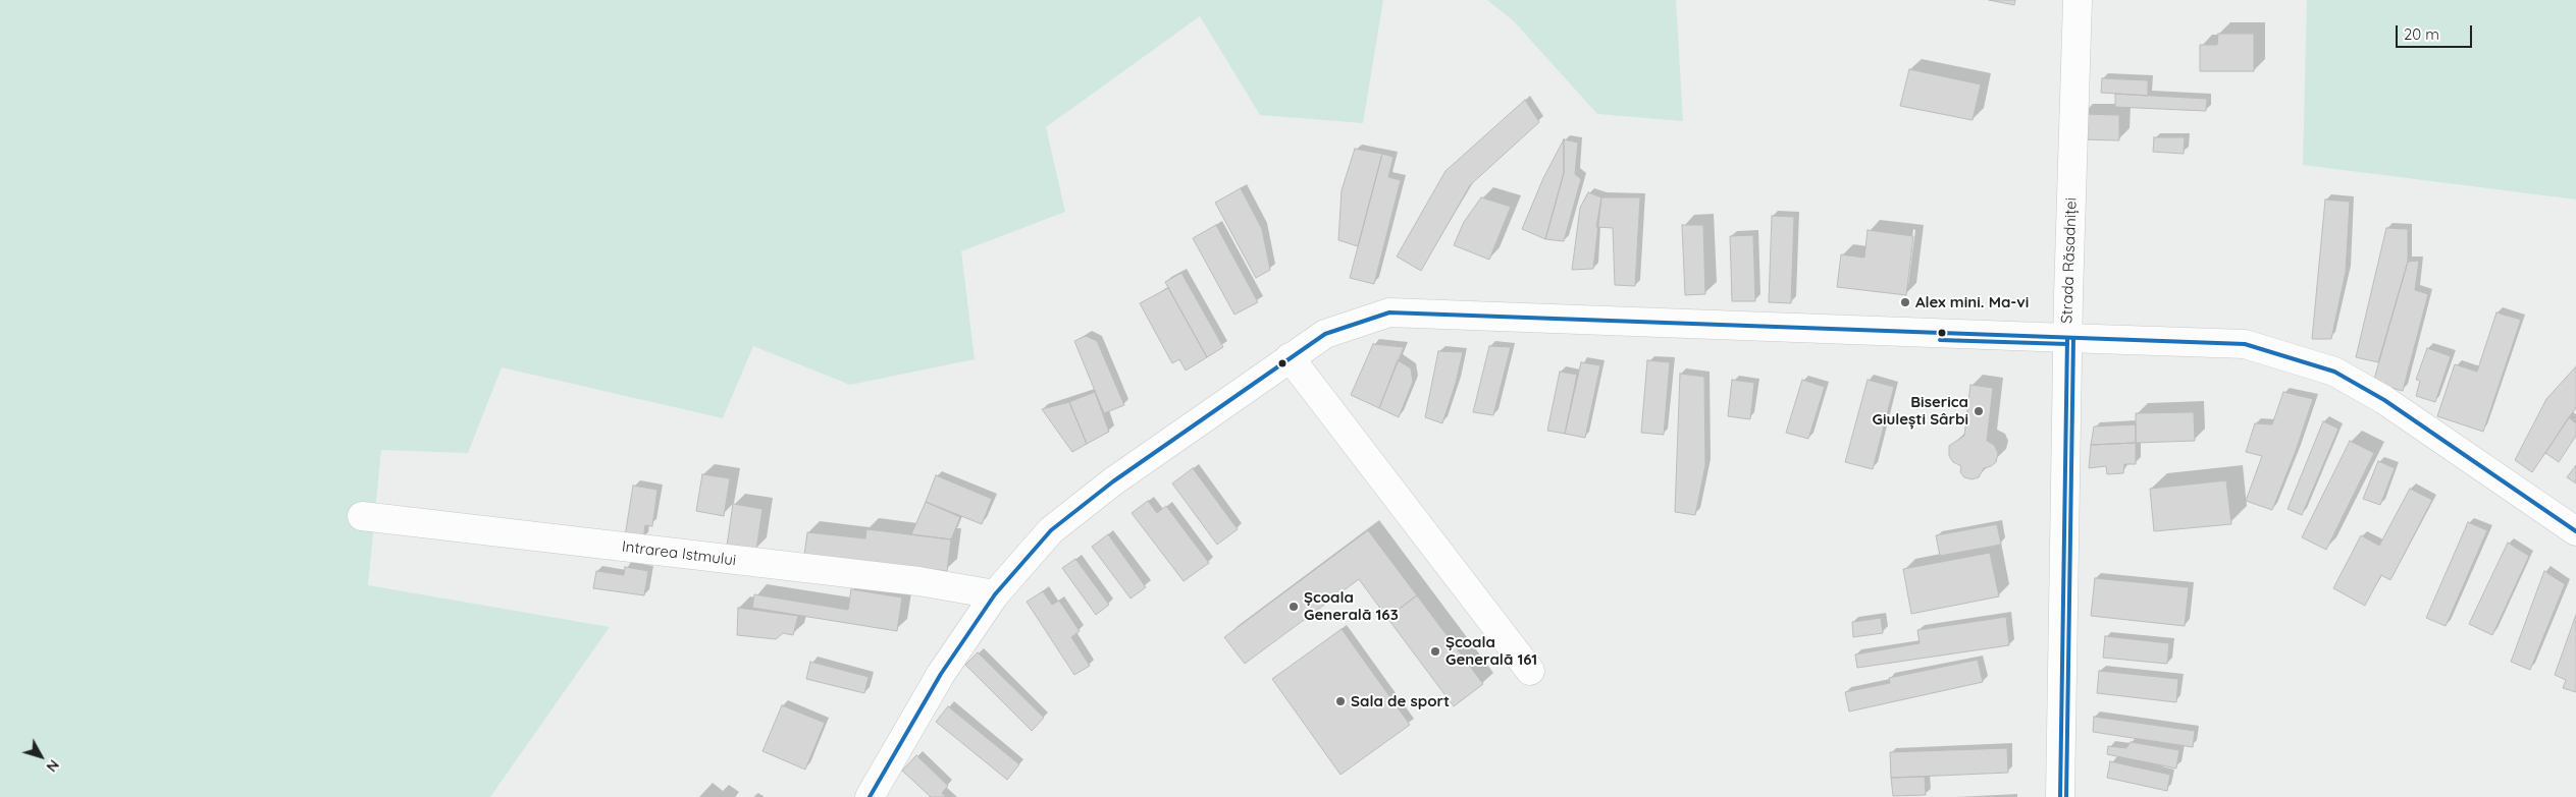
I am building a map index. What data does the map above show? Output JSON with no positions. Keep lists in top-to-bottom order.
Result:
{
  "streets": {
    "main road": ["Strada Răsadniței", "Intrarea Istmului"]
  },
  "places": [
    "Alex mini. Ma-vi",
    "Biserica Giulești Sârbi",
    "Școala Generală 163",
    "Școala Generală 161",
    "Sala de sport"
  ],
  "scale_bar": "20 m",
  "north": "bottom right"
}
